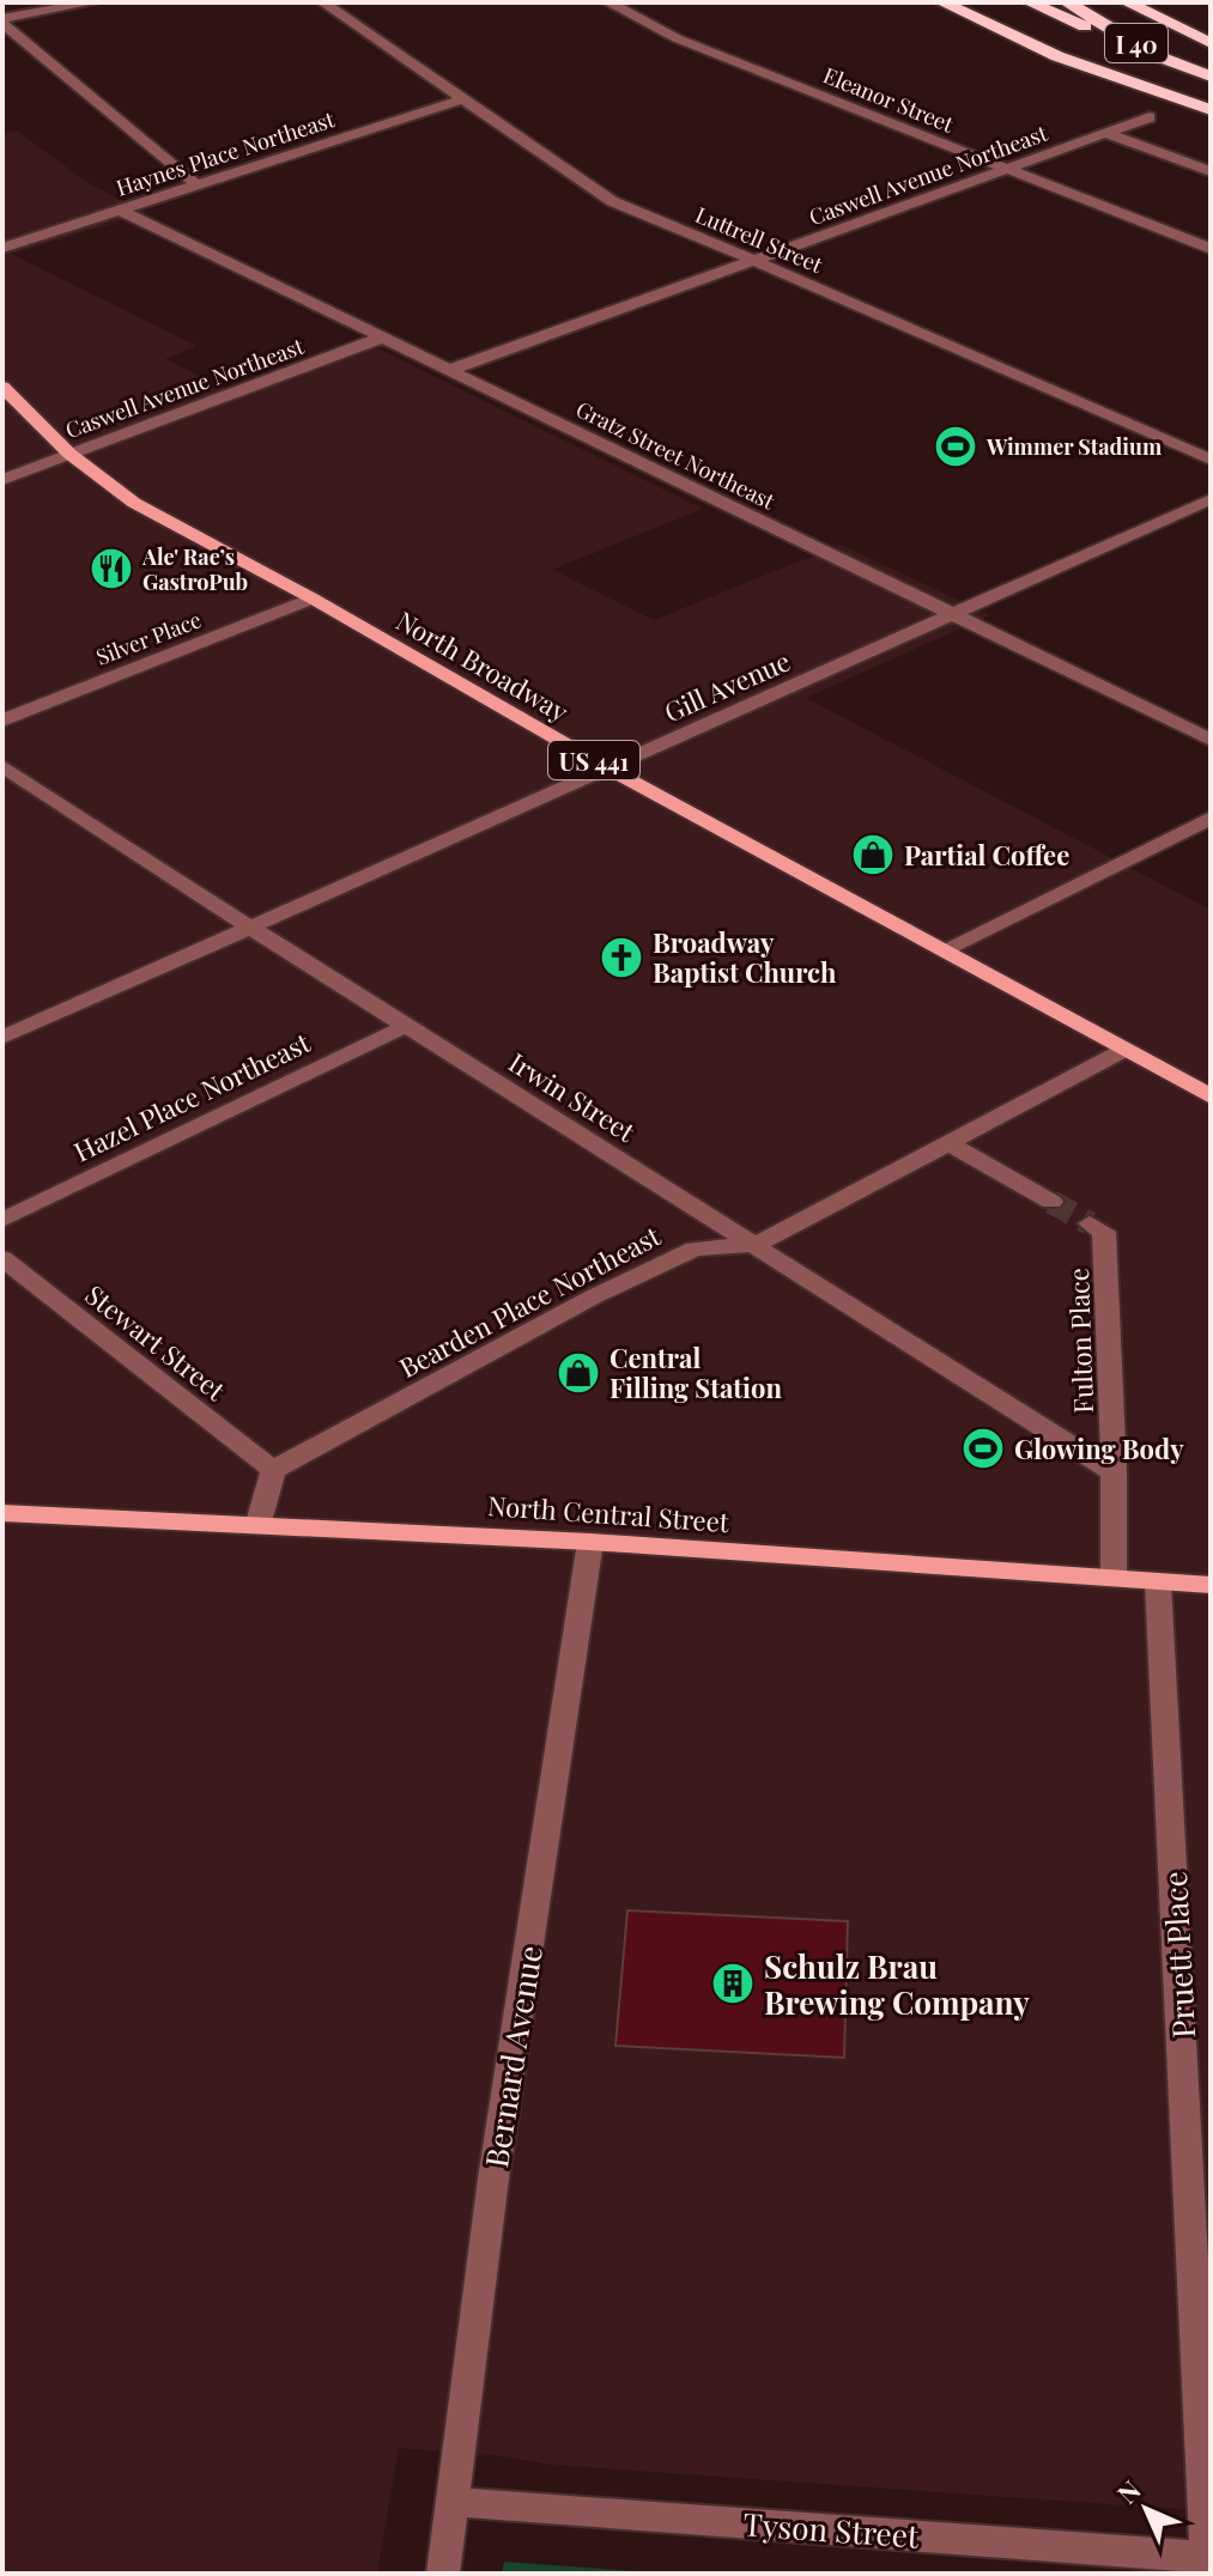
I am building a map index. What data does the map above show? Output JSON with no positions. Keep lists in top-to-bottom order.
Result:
{
  "streets": {
    "highway": ["I 40"],
    "main road": ["North Broadway", "US 441", "North Central Street"],
    "street": [
      "Eleanor Street",
      "Haynes Place Northeast",
      "Caswell Avenue Northeast",
      "Luttrell Street",
      "Gratz Street Northeast",
      "Silver Place",
      "Gill Avenue",
      "Hazel Place Northeast",
      "Irwin Street",
      "Bearden Place Northeast",
      "Fulton Place",
      "Stewart Street",
      "Pruett Place",
      "Bernard Avenue",
      "Tyson Street"
    ]
  },
  "crossings": [
    ["Eleanor Street", "Caswell Avenue Northeast"],
    ["Haynes Place Northeast", "Luttrell Street"],
    ["Haynes Place Northeast", "Gratz Street Northeast"],
    ["Caswell Avenue Northeast", "Luttrell Street"],
    ["Caswell Avenue Northeast", "Gratz Street Northeast"],
    ["Caswell Avenue Northeast", "North Broadway"],
    ["Gratz Street Northeast", "Gill Avenue"],
    ["Silver Place", "North Broadway"],
    ["North Broadway", "Gill Avenue"],
    ["North Broadway", "Bearden Place Northeast"],
    ["Gill Avenue", "Irwin Street"],
    ["Hazel Place Northeast", "Irwin Street"],
    ["Irwin Street", "Bearden Place Northeast"],
    ["Irwin Street", "Fulton Place"],
    ["Bearden Place Northeast", "Stewart Street"],
    ["Fulton Place", "North Central Street"],
    ["North Central Street", "Pruett Place"],
    ["North Central Street", "Bernard Avenue"],
    ["Pruett Place", "Tyson Street"],
    ["Bernard Avenue", "Tyson Street"]
  ],
  "places": {
    "sports": ["Wimmer Stadium", "Glowing Body"],
    "restaurant": ["Ale' Rae’s GastroPub"],
    "shop": ["Partial Coffee", "Central Filling Station"],
    "church": ["Broadway Baptist Church"],
    "building": ["Schulz Brau Brewing Company"]
  },
  "north": "top left"
}
